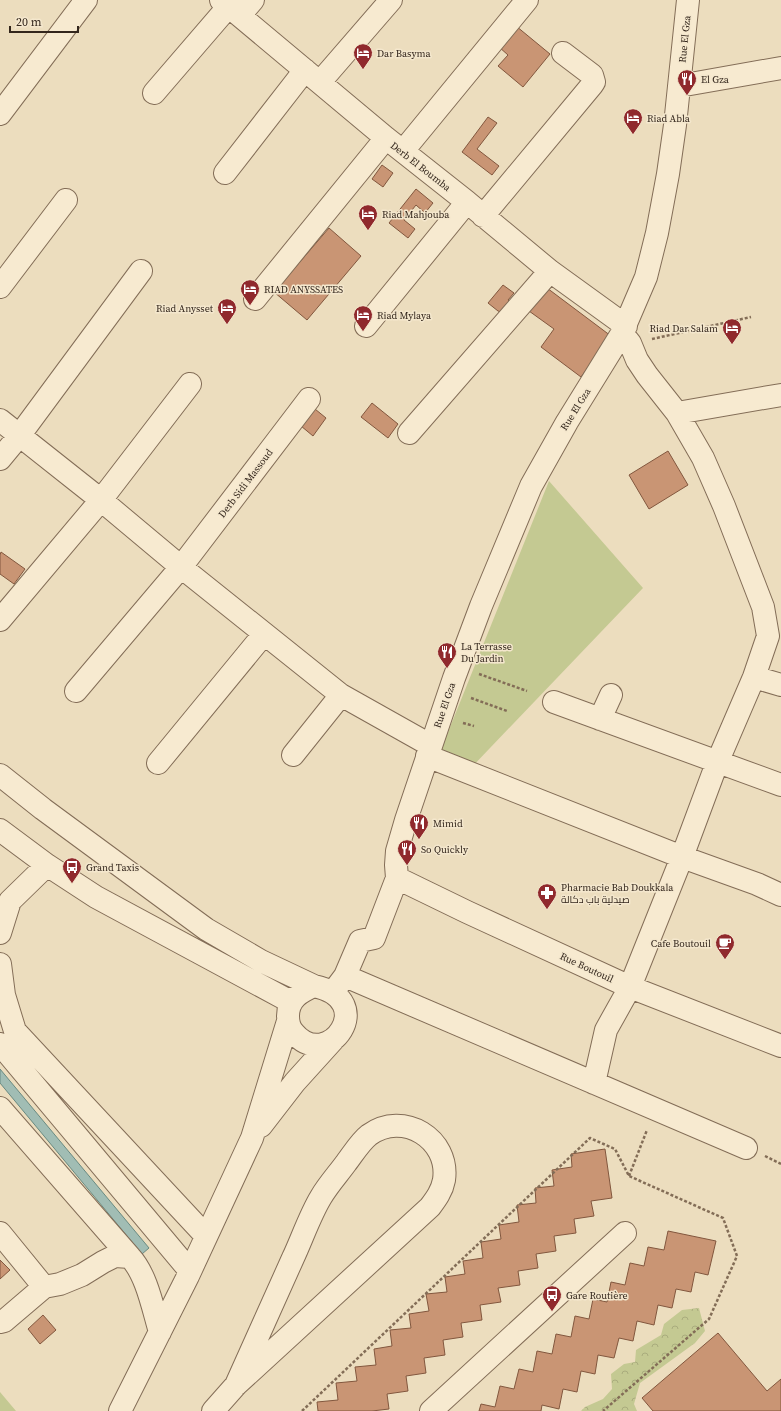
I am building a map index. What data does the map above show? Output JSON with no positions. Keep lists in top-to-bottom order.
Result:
{
  "streets": {
    "street": [
      "Rue El Gza",
      "Derb El Boumba",
      "Derb Sidi Massoud",
      "Rue Boutouil"
    ]
  },
  "crossings": [
    ["Rue El Gza", "Derb El Boumba"],
    ["Rue El Gza", "Rue Boutouil"]
  ],
  "places": {
    "hotel": [
      "Dar Basyma",
      "Riad Abla",
      "Riad Mahjouba",
      "RIAD ANYSSATES",
      "Riad Anysset",
      "Riad Mylaya",
      "Riad Dar Salam"
    ],
    "restaurant": [
      "El Gza",
      "La Terrasse Du Jardin",
      "Mimid",
      "So Quickly"
    ],
    "bus stop": ["Grand Taxis", "Gare Routière"],
    "pharmacy": ["Pharmacie Bab Doukkala صيدلية باب دكالة"],
    "cafe": ["Cafe Boutouil"]
  },
  "scale_bar": "20 m"
}
